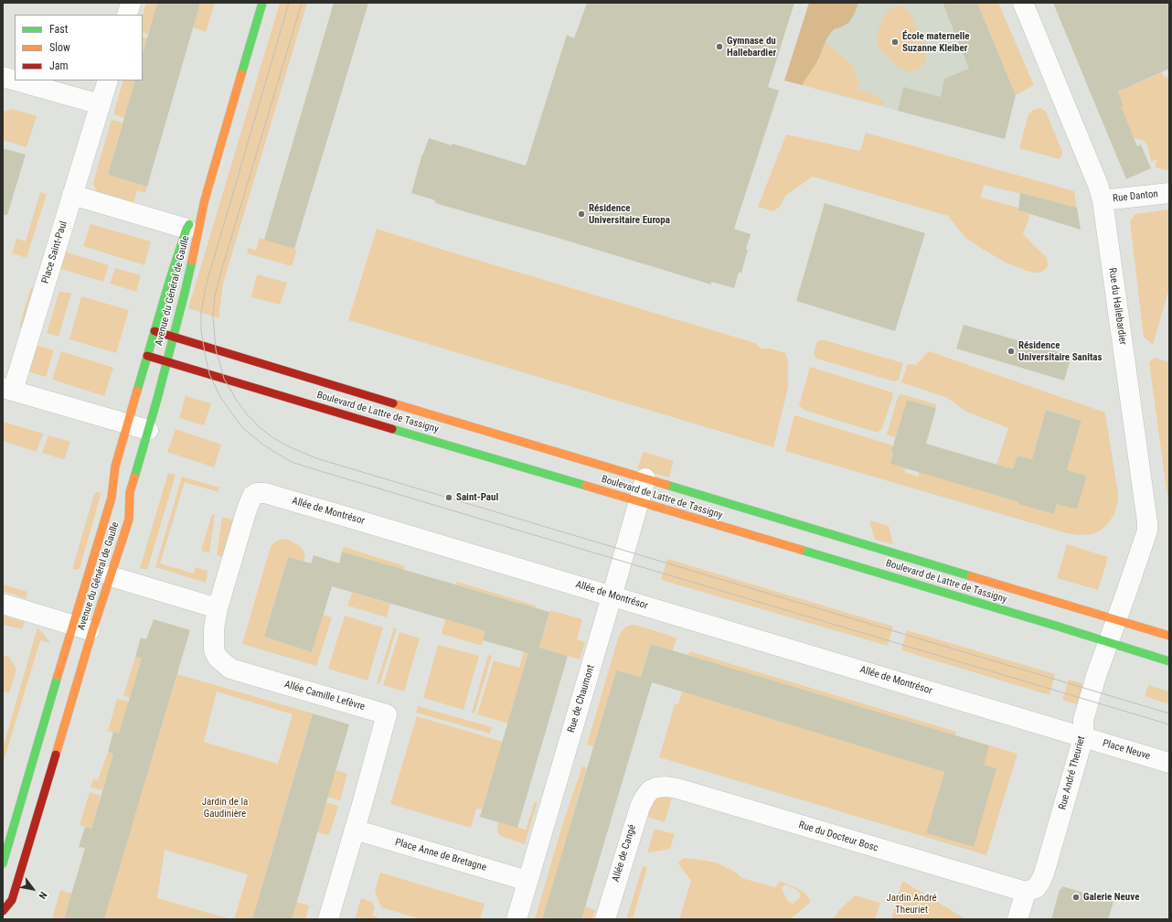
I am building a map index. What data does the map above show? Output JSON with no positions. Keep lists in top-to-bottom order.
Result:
{
  "streets": {
    "street": [
      "Rue Danton",
      "Place Saint-Paul",
      "Avenue du Général de Gaulle",
      "Rue du Hallebardier",
      "Boulevard de Lattre de Tassigny",
      "Allée de Montrésor",
      "Allée Camille Lefèvre",
      "Rue de Chaumont",
      "Place Neuve",
      "Rue André Theuriet",
      "Rue du Docteur Bosc",
      "Allée de Cangé",
      "Place Anne de Bretagne"
    ]
  },
  "crossings": [
    ["Rue Danton", "Rue du Hallebardier"],
    ["Avenue du Général de Gaulle", "Boulevard de Lattre de Tassigny"],
    ["Rue du Hallebardier", "Boulevard de Lattre de Tassigny"],
    ["Rue du Hallebardier", "Rue André Theuriet"],
    ["Boulevard de Lattre de Tassigny", "Rue de Chaumont"],
    ["Boulevard de Lattre de Tassigny", "Rue André Theuriet"],
    ["Allée de Montrésor", "Allée Camille Lefèvre"],
    ["Allée de Montrésor", "Rue de Chaumont"],
    ["Allée de Montrésor", "Place Neuve"],
    ["Allée de Montrésor", "Rue André Theuriet"],
    ["Allée Camille Lefèvre", "Place Anne de Bretagne"],
    ["Rue de Chaumont", "Place Anne de Bretagne"],
    ["Place Neuve", "Rue André Theuriet"],
    ["Rue André Theuriet", "Rue du Docteur Bosc"],
    ["Rue du Docteur Bosc", "Allée de Cangé"]
  ],
  "parks": ["Jardin de la Gaudinière", "Jardin André Theuriet"],
  "places": [
    "École maternelle Suzanne Kleiber",
    "Gymnase du Hallebardier",
    "Résidence Universitaire Europa",
    "Résidence Universitaire Sanitas",
    "Saint-Paul",
    "Galerie Neuve"
  ],
  "legend": ["Fast", "Slow", "Jam"],
  "north": "bottom right"
}
